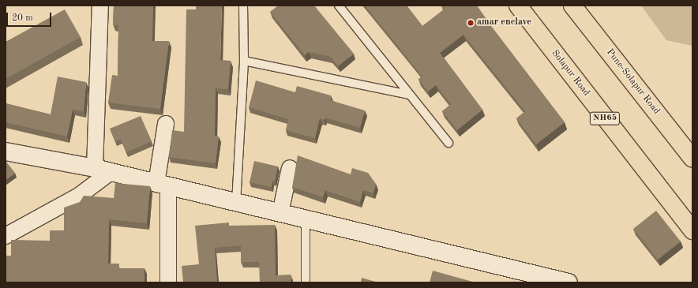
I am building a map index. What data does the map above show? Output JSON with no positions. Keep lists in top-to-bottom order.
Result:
{
  "streets": {
    "highway": ["Solapur Road", "Pune-Solapur Road", "NH65"]
  },
  "places": ["amar enclave"],
  "scale_bar": "20 m"
}
